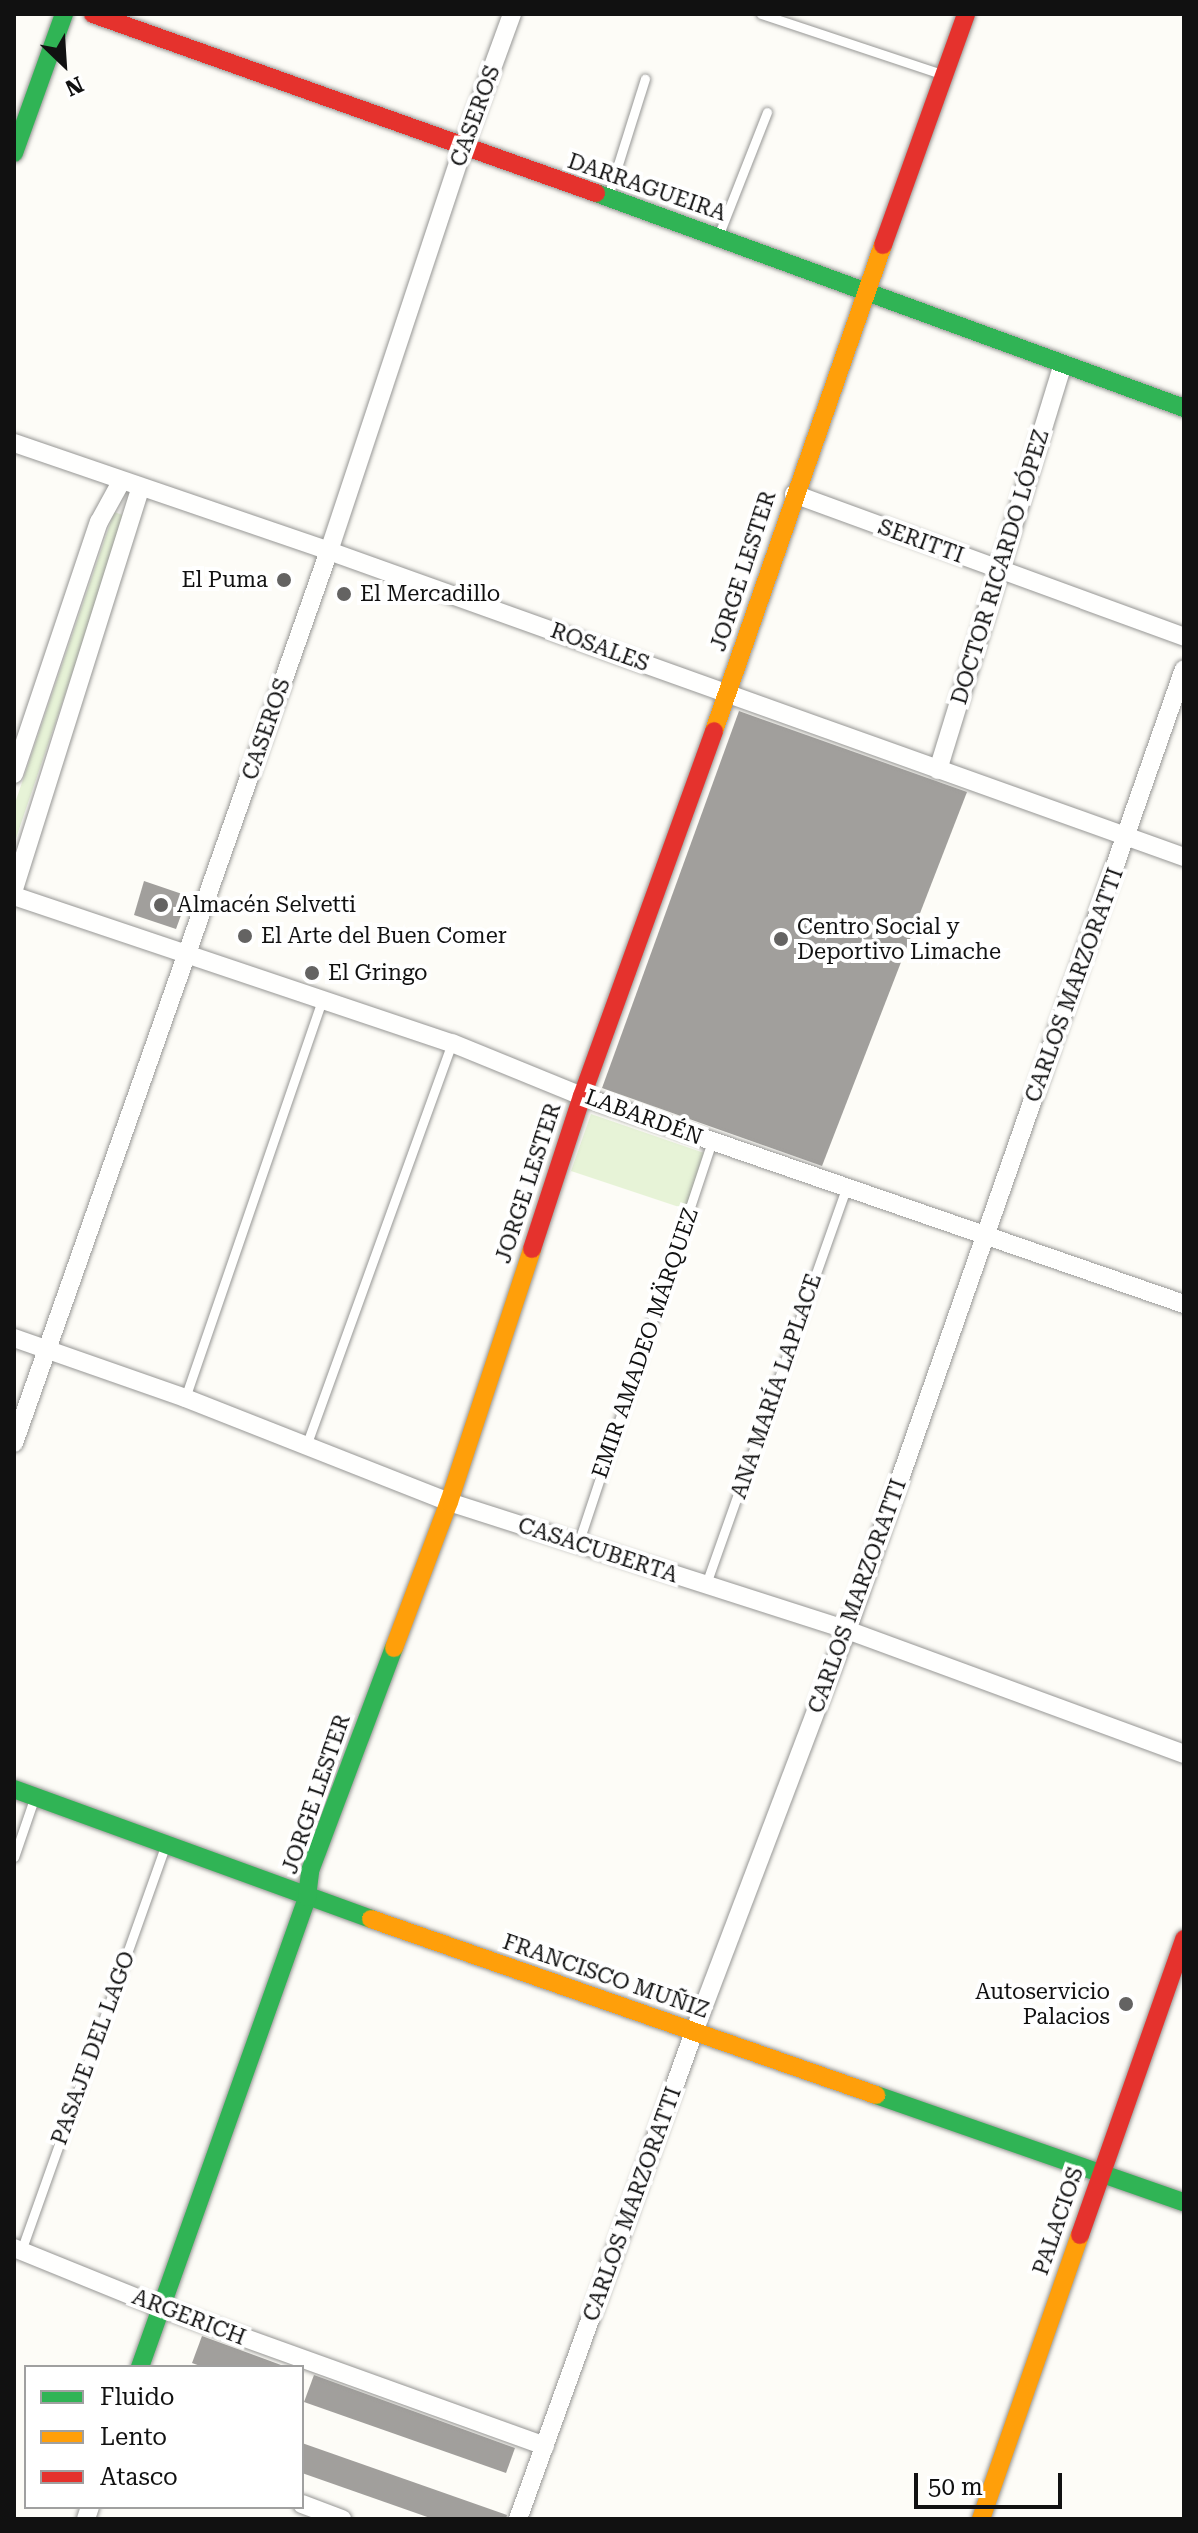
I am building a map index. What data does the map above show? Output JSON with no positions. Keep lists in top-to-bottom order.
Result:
{
  "streets": {
    "street": [
      "CASEROS",
      "DARRAGUEIRA",
      "SERITTI",
      "DOCTOR RICARDO LÓPEZ",
      "JORGE LESTER",
      "ROSALES",
      "CARLOS MARZORATTI",
      "LABARDÉN",
      "CASACUBERTA",
      "FRANCISCO MUÑIZ",
      "PALACIOS",
      "ARGERICH"
    ],
    "lane": ["EMIR AMADEO MÄRQUEZ", "ANA MARÍA LAPLACE", "PASAJE DEL LAGO"]
  },
  "crossings": [
    ["CASEROS", "DARRAGUEIRA"],
    ["CASEROS", "ROSALES"],
    ["CASEROS", "LABARDÉN"],
    ["CASEROS", "CASACUBERTA"],
    ["DARRAGUEIRA", "DOCTOR RICARDO LÓPEZ"],
    ["DARRAGUEIRA", "JORGE LESTER"],
    ["SERITTI", "DOCTOR RICARDO LÓPEZ"],
    ["SERITTI", "JORGE LESTER"],
    ["DOCTOR RICARDO LÓPEZ", "ROSALES"],
    ["JORGE LESTER", "ROSALES"],
    ["JORGE LESTER", "LABARDÉN"],
    ["JORGE LESTER", "CASACUBERTA"],
    ["JORGE LESTER", "FRANCISCO MUÑIZ"],
    ["JORGE LESTER", "ARGERICH"],
    ["ROSALES", "CARLOS MARZORATTI"],
    ["CARLOS MARZORATTI", "LABARDÉN"],
    ["CARLOS MARZORATTI", "CASACUBERTA"],
    ["CARLOS MARZORATTI", "FRANCISCO MUÑIZ"],
    ["CARLOS MARZORATTI", "ARGERICH"],
    ["LABARDÉN", "EMIR AMADEO MÄRQUEZ"],
    ["LABARDÉN", "ANA MARÍA LAPLACE"],
    ["EMIR AMADEO MÄRQUEZ", "CASACUBERTA"],
    ["ANA MARÍA LAPLACE", "CASACUBERTA"],
    ["FRANCISCO MUÑIZ", "PASAJE DEL LAGO"],
    ["FRANCISCO MUÑIZ", "PALACIOS"],
    ["PASAJE DEL LAGO", "ARGERICH"]
  ],
  "places": [
    "El Puma",
    "El Mercadillo",
    "Almacén Selvetti",
    "El Arte del Buen Comer",
    "Centro Social y Deportivo Limache",
    "El Gringo",
    "Autoservicio Palacios"
  ],
  "legend": ["Fluido", "Lento", "Atasco"],
  "scale_bar": "50 m",
  "north": "bottom right"
}
